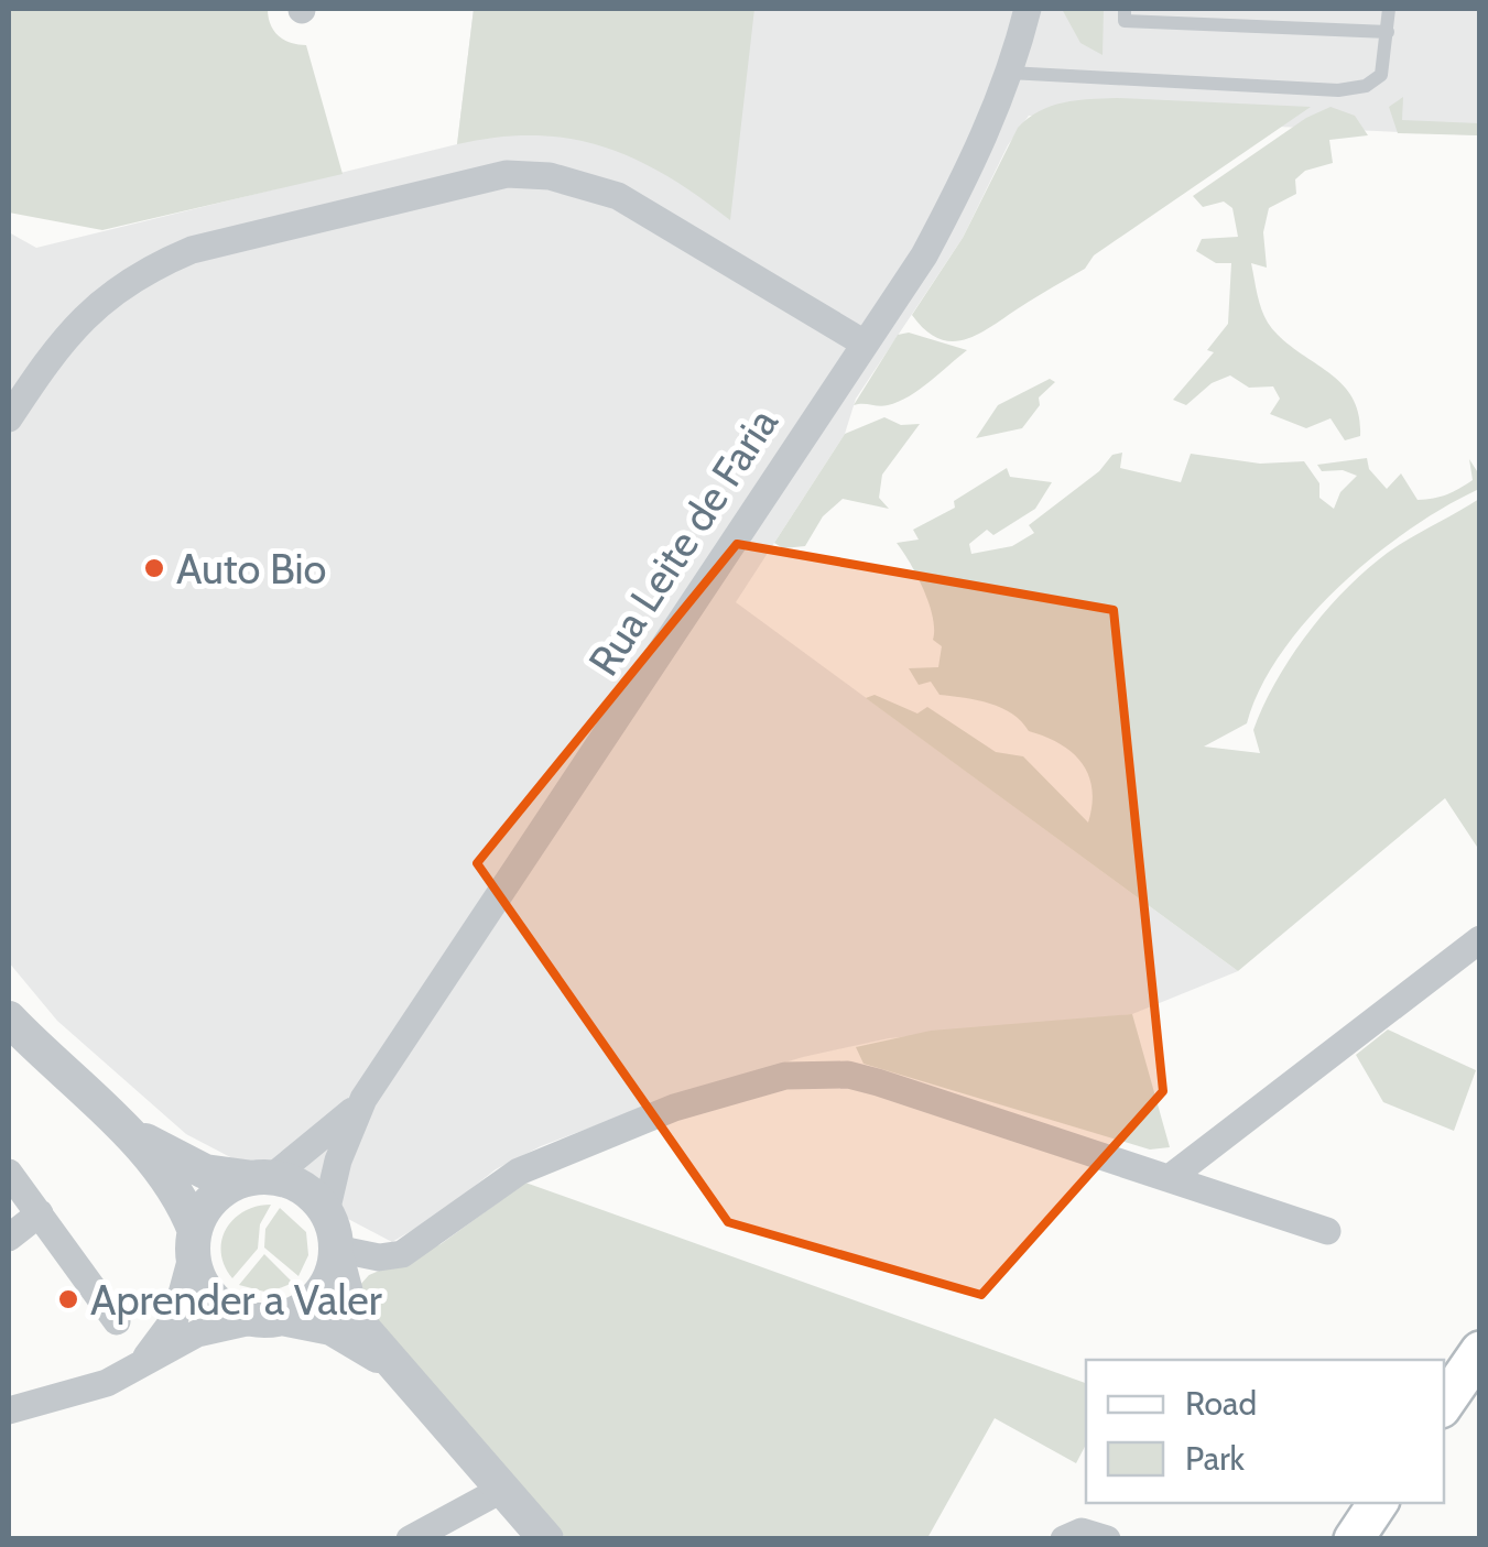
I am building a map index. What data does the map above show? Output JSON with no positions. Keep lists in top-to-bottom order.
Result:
{
  "streets": {
    "street": ["Rua Leite de Faria"]
  },
  "places": ["Auto Bio", "Aprender a Valer"],
  "legend": ["Road", "Park"]
}
